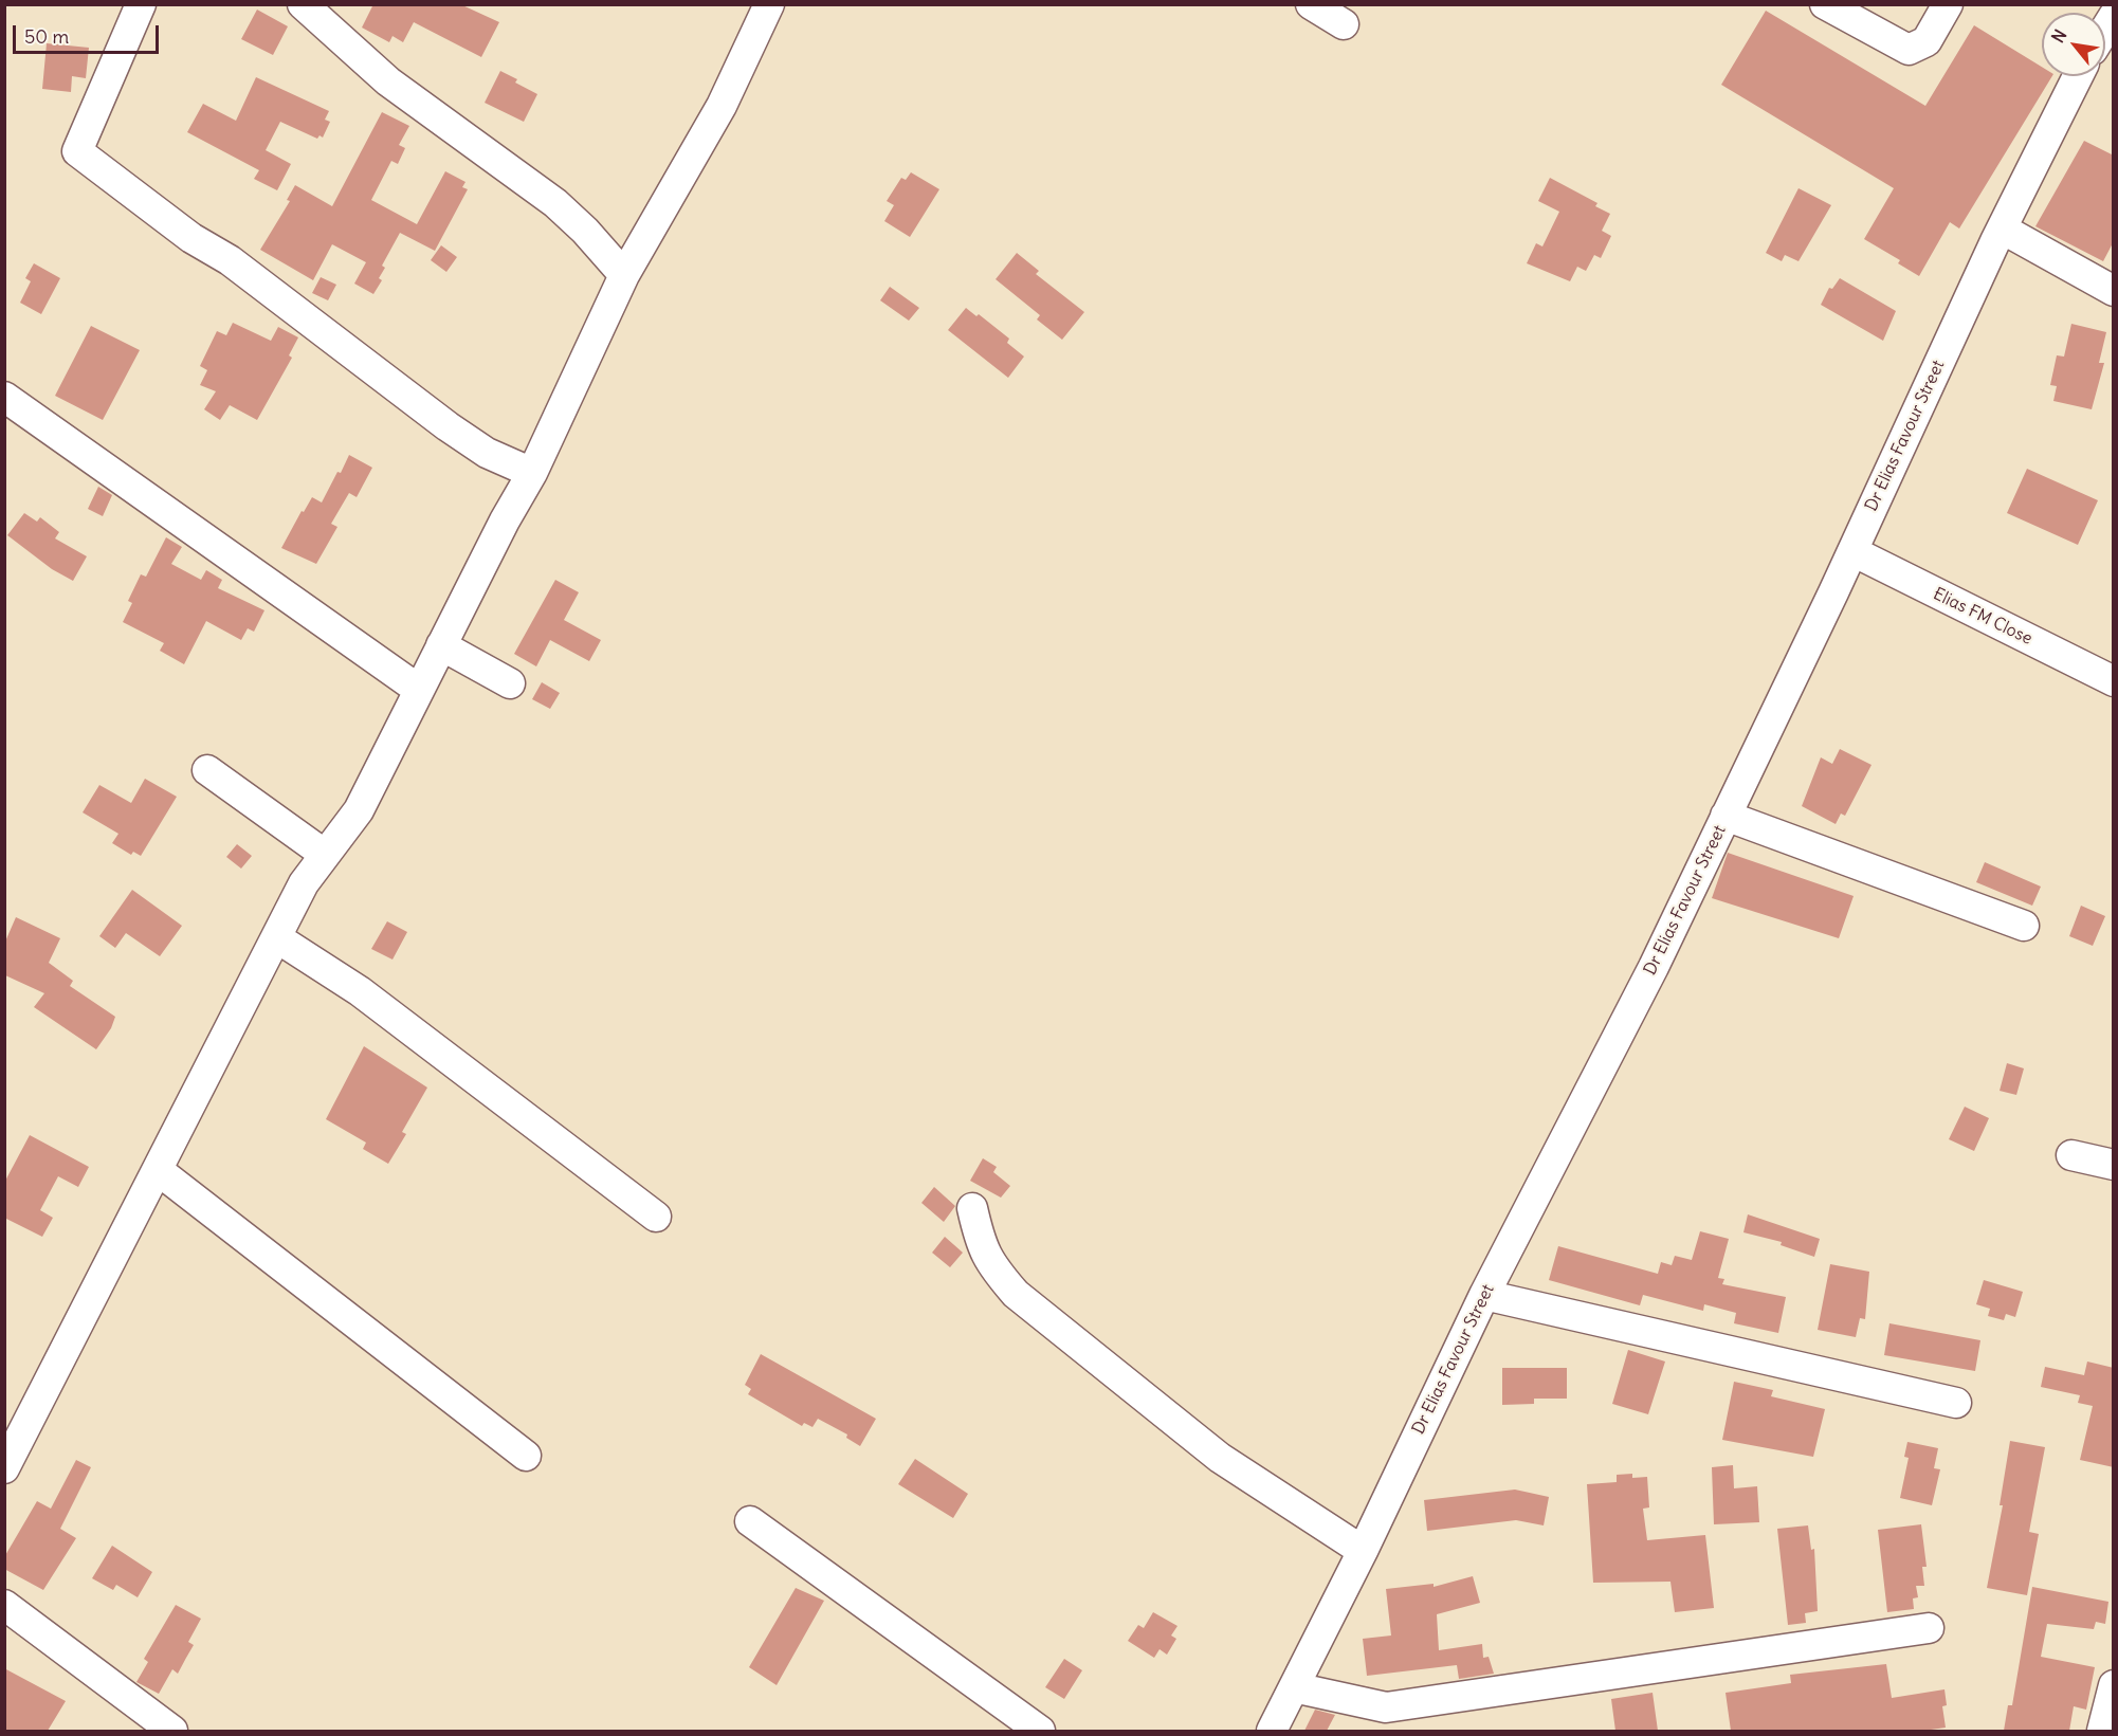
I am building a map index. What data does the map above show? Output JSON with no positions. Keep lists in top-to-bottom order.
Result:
{
  "streets": {
    "street": ["Dr Elias Favour Street", "Elias FM Close"]
  },
  "crossings": [
    ["Dr Elias Favour Street", "Elias FM Close"]
  ],
  "scale_bar": "50 m",
  "north": "top left"
}
